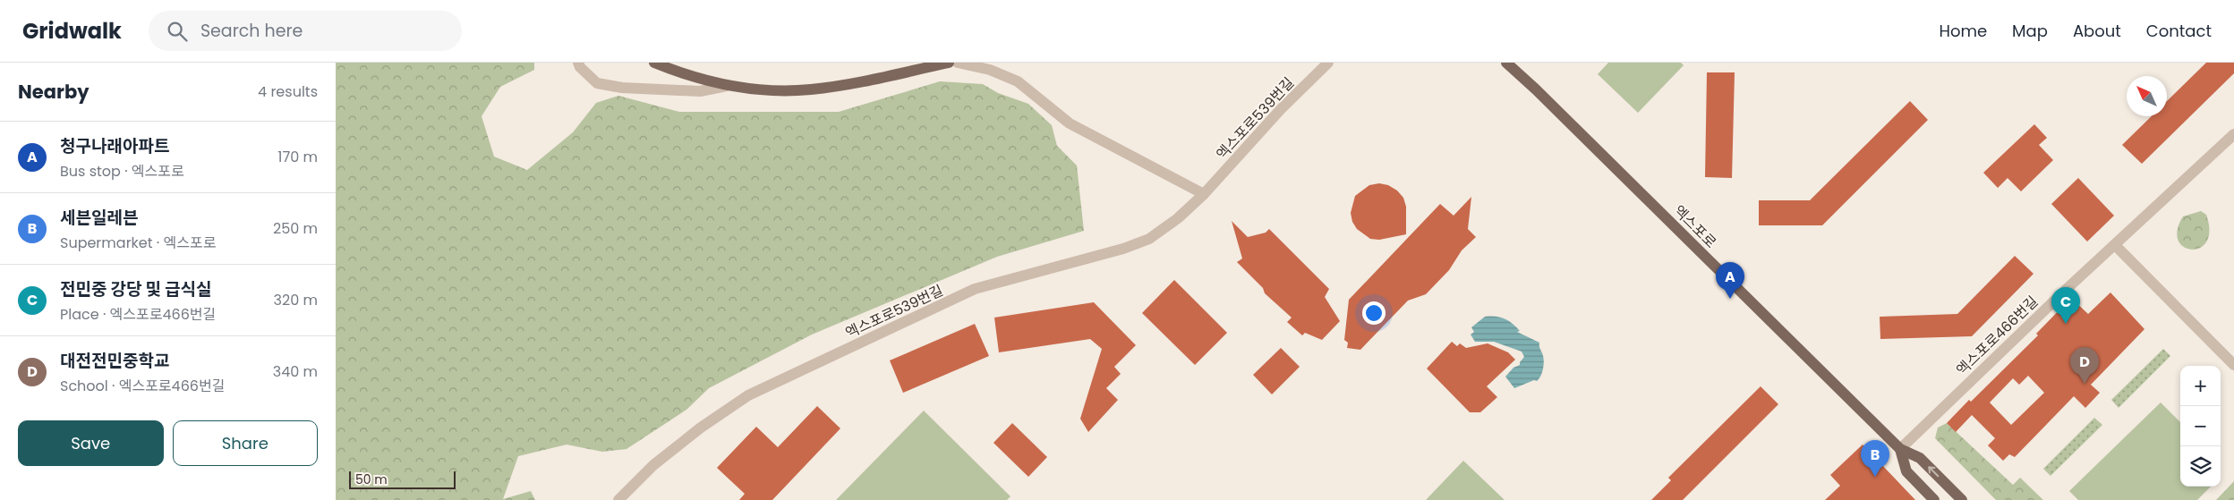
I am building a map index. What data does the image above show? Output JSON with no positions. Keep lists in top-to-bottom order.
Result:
{
  "streets": {
    "main road": ["엑스포로"],
    "street": ["엑스포로539번길", "엑스포로466번길"]
  },
  "crossings": [
    ["엑스포로", "엑스포로466번길"]
  ],
  "scale_bar": "50 m",
  "north": "top left",
  "page": {
    "header": "Gridwalk",
    "search": "Search here",
    "nav": [
      "Home",
      "Map",
      "About",
      "Contact"
    ],
    "heading": ["Nearby", "4 results"],
    "list": [
      {
        "mark": "A",
        "name": "청구나래아파트",
        "note": "Bus stop · 엑스포로",
        "value": "170 m"
      },
      {
        "mark": "B",
        "name": "세븐일레븐",
        "note": "Supermarket · 엑스포로",
        "value": "250 m"
      },
      {
        "mark": "C",
        "name": "전민중 강당 및 급식실",
        "note": "Place · 엑스포로466번길",
        "value": "320 m"
      },
      {
        "mark": "D",
        "name": "대전전민중학교",
        "note": "School · 엑스포로466번길",
        "value": "340 m"
      }
    ],
    "pins": [
      "A",
      "C",
      "D",
      "B"
    ],
    "map_buttons": ["+", "−"],
    "buttons": ["Save", "Share"],
    "scale": "50 m"
  }
}
